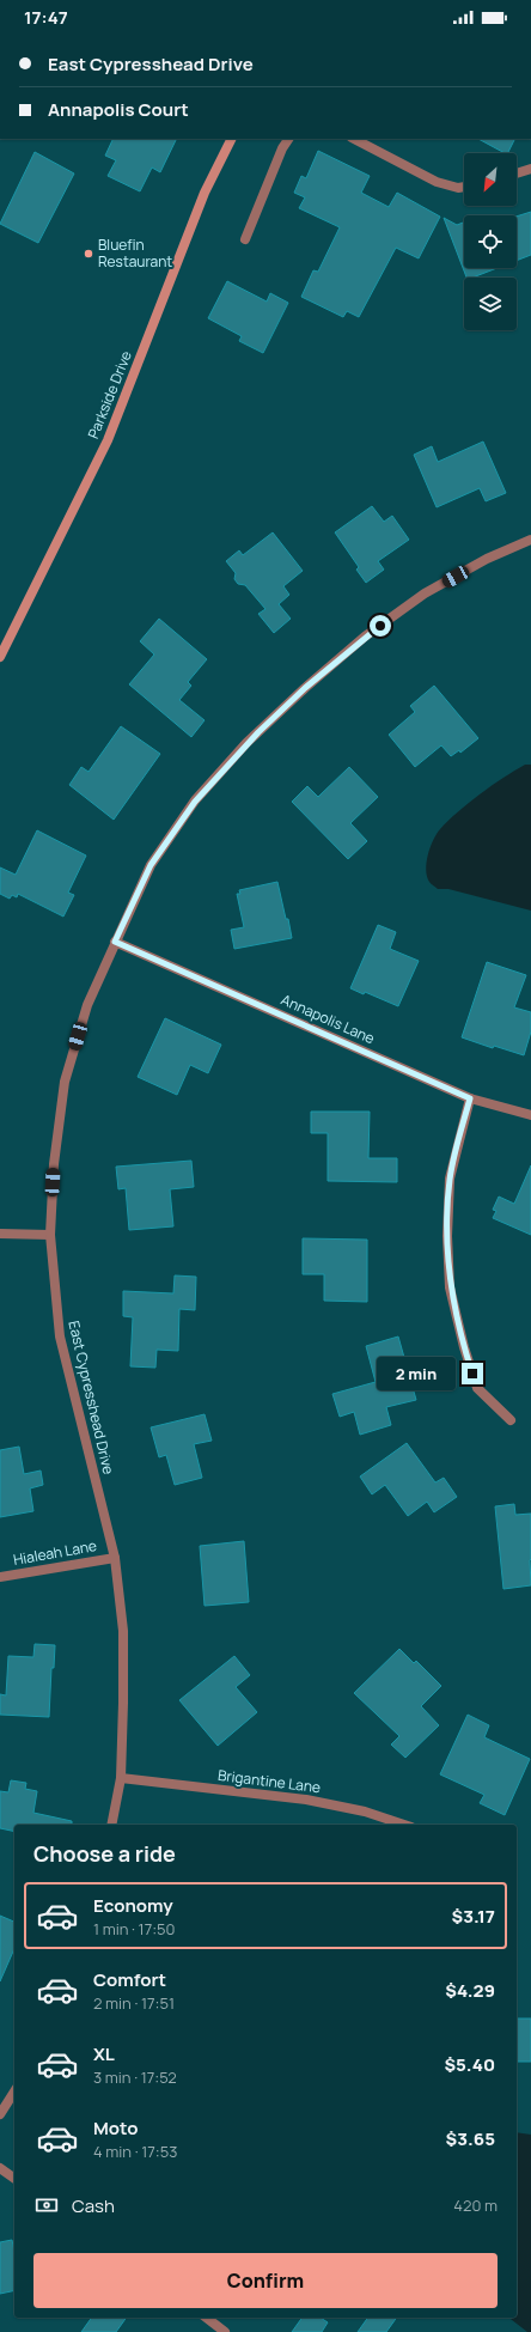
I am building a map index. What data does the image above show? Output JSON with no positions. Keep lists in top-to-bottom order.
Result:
{
  "streets": {
    "street": [
      "Parkside Drive",
      "Annapolis Lane",
      "East Cypresshead Drive",
      "Hialeah Lane",
      "Brigantine Lane"
    ]
  },
  "crossings": [
    ["Annapolis Lane", "East Cypresshead Drive"],
    ["East Cypresshead Drive", "Hialeah Lane"],
    ["East Cypresshead Drive", "Brigantine Lane"]
  ],
  "places": ["Bluefin Restaurant"],
  "north": "bottom left",
  "page": {
    "status": "17:47",
    "banner": ["East Cypresshead Drive", "Annapolis Court"],
    "bubble": "2 min",
    "heading": "Choose a ride",
    "list": [
      {
        "name": "Economy",
        "note": "1 min · 17:50",
        "value": "$3.17"
      },
      {
        "name": "Comfort",
        "note": "2 min · 17:51",
        "value": "$4.29"
      },
      {
        "name": "XL",
        "note": "3 min · 17:52",
        "value": "$5.40"
      },
      {
        "name": "Moto",
        "note": "4 min · 17:53",
        "value": "$3.65"
      }
    ],
    "pay": ["Cash", "420 m"],
    "buttons": "Confirm"
  }
}
